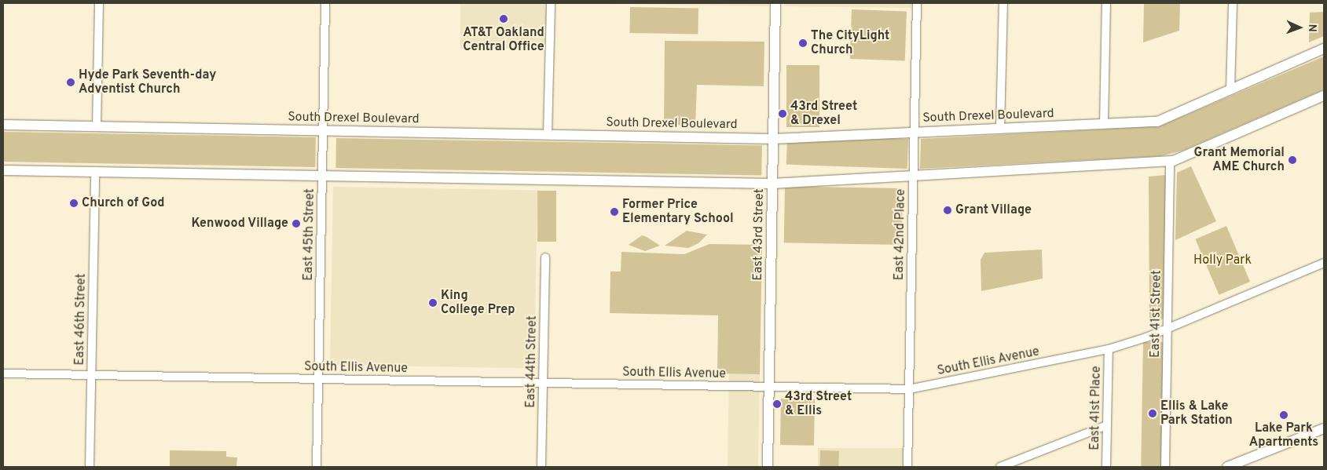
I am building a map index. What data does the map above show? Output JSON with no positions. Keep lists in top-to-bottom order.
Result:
{
  "streets": {
    "street": [
      "South Drexel Boulevard",
      "East 45th Street",
      "East 43rd Street",
      "East 42nd Place",
      "East 41st Street",
      "East 46th Street",
      "East 44th Street",
      "South Ellis Avenue",
      "East 41st Place"
    ]
  },
  "crossings": [
    ["South Drexel Boulevard", "East 45th Street"],
    ["South Drexel Boulevard", "East 43rd Street"],
    ["South Drexel Boulevard", "East 42nd Place"],
    ["East 45th Street", "South Ellis Avenue"],
    ["East 43rd Street", "South Ellis Avenue"],
    ["East 42nd Place", "South Ellis Avenue"],
    ["East 41st Street", "South Ellis Avenue"],
    ["East 46th Street", "South Ellis Avenue"],
    ["East 44th Street", "South Ellis Avenue"],
    ["South Ellis Avenue", "East 41st Place"]
  ],
  "parks": ["Holly Park"],
  "places": [
    "AT&T Oakland Central Office",
    "The CityLight Church",
    "Hyde Park Seventh-day Adventist Church",
    "43rd Street & Drexel",
    "Grant Memorial AME Church",
    "Church of God",
    "Grant Village",
    "Former Price Elementary School",
    "Kenwood Village",
    "King College Prep",
    "43rd Street & Ellis",
    "Ellis & Lake Park Station",
    "Lake Park Apartments"
  ],
  "north": "right"
}
